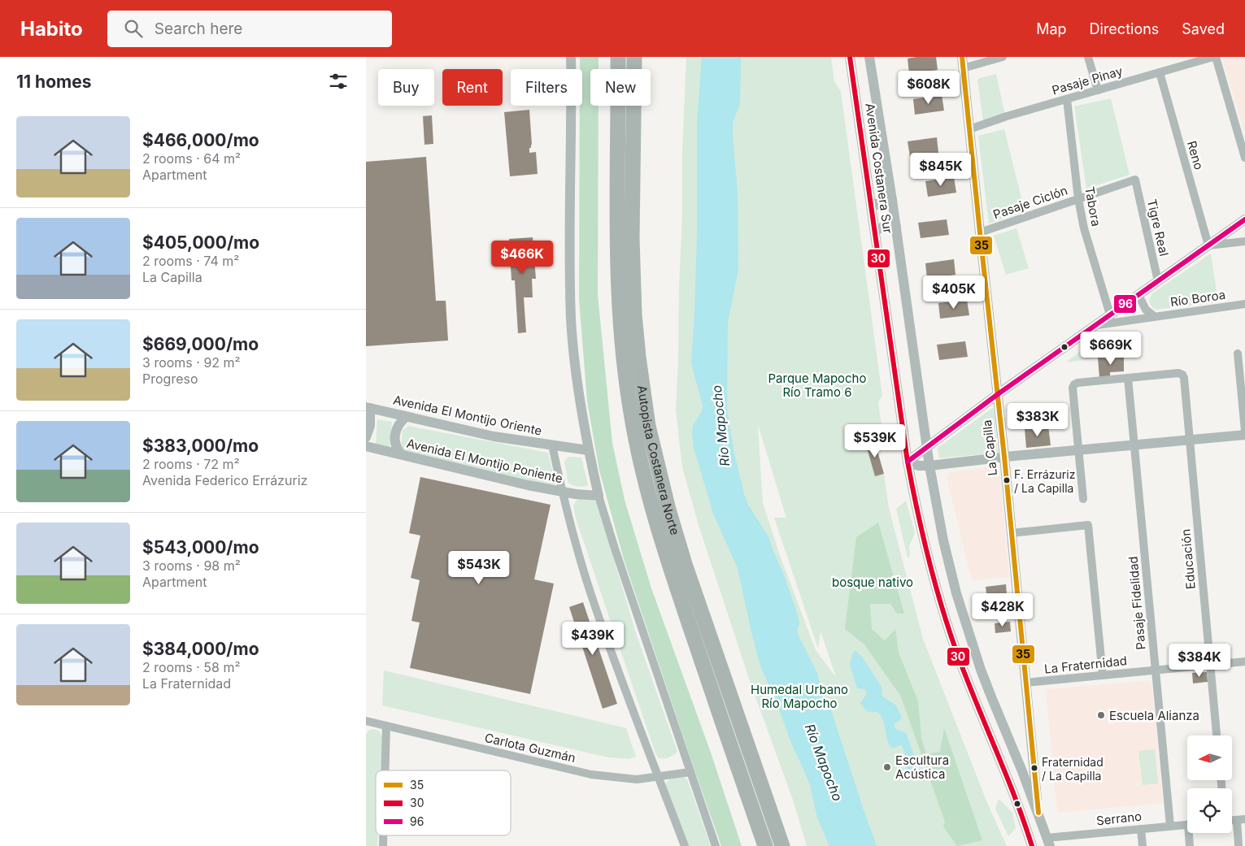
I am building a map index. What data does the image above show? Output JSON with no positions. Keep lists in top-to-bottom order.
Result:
{
  "streets": {
    "highway": ["Autopista Costanera Norte"],
    "street": [
      "Pasaje Pinay",
      "Reno",
      "Avenida Costanera Sur",
      "Pasaje Ciclón",
      "Tabora",
      "Tigre Real",
      "Río Boroa",
      "Avenida El Montijo Oriente",
      "La Capilla",
      "Avenida El Montijo Poniente",
      "Educación",
      "Pasaje Fidelidad",
      "La Fraternidad",
      "Carlota Guzmán",
      "Serrano"
    ]
  },
  "crossings": [
    ["Pasaje Pinay", "Reno"],
    ["Pasaje Pinay", "Tabora"],
    ["Pasaje Pinay", "La Capilla"],
    ["Avenida Costanera Sur", "La Capilla"],
    ["Avenida Costanera Sur", "Serrano"],
    ["Pasaje Ciclón", "Tabora"],
    ["Pasaje Ciclón", "Tigre Real"],
    ["Pasaje Ciclón", "La Capilla"],
    ["La Capilla", "La Fraternidad"],
    ["Educación", "Pasaje Fidelidad"],
    ["Educación", "La Fraternidad"],
    ["Pasaje Fidelidad", "La Fraternidad"],
    ["Pasaje Fidelidad", "Serrano"]
  ],
  "water": ["Río Mapocho"],
  "parks": ["Parque Mapocho Río Tramo 6", "bosque nativo", "Humedal Urbano Río Mapocho"],
  "places": [
    "F. Errázuriz / La Capilla",
    "Escuela Alianza",
    "Escultura Acústica",
    "Fraternidad / La Capilla"
  ],
  "lines": ["transit line 35", "transit line 30", "transit line 96"],
  "legend": ["35", "30", "96"],
  "north": "left",
  "page": {
    "header": "Habito",
    "search": "Search here",
    "nav": ["Map", "Directions", "Saved"],
    "heading": "11 homes",
    "chip": [
      "Buy",
      "Rent",
      "Filters",
      "New"
    ],
    "price": [
      "$608K",
      "$845K",
      "$466K",
      "$405K",
      "$669K",
      "$383K",
      "$539K",
      "$543K",
      "$428K",
      "$439K",
      "$384K"
    ],
    "list": [
      {
        "name": "$466,000/mo",
        "note": "2 rooms · 64 m² · Apartment"
      },
      {
        "name": "$405,000/mo",
        "note": "2 rooms · 74 m² · La Capilla"
      },
      {
        "name": "$669,000/mo",
        "note": "3 rooms · 92 m² · Progreso"
      },
      {
        "name": "$383,000/mo",
        "note": "2 rooms · 72 m² · Avenida Federico Errázuriz"
      },
      {
        "name": "$543,000/mo",
        "note": "3 rooms · 98 m² · Apartment"
      },
      {
        "name": "$384,000/mo",
        "note": "2 rooms · 58 m² · La Fraternidad"
      }
    ]
  }
}
